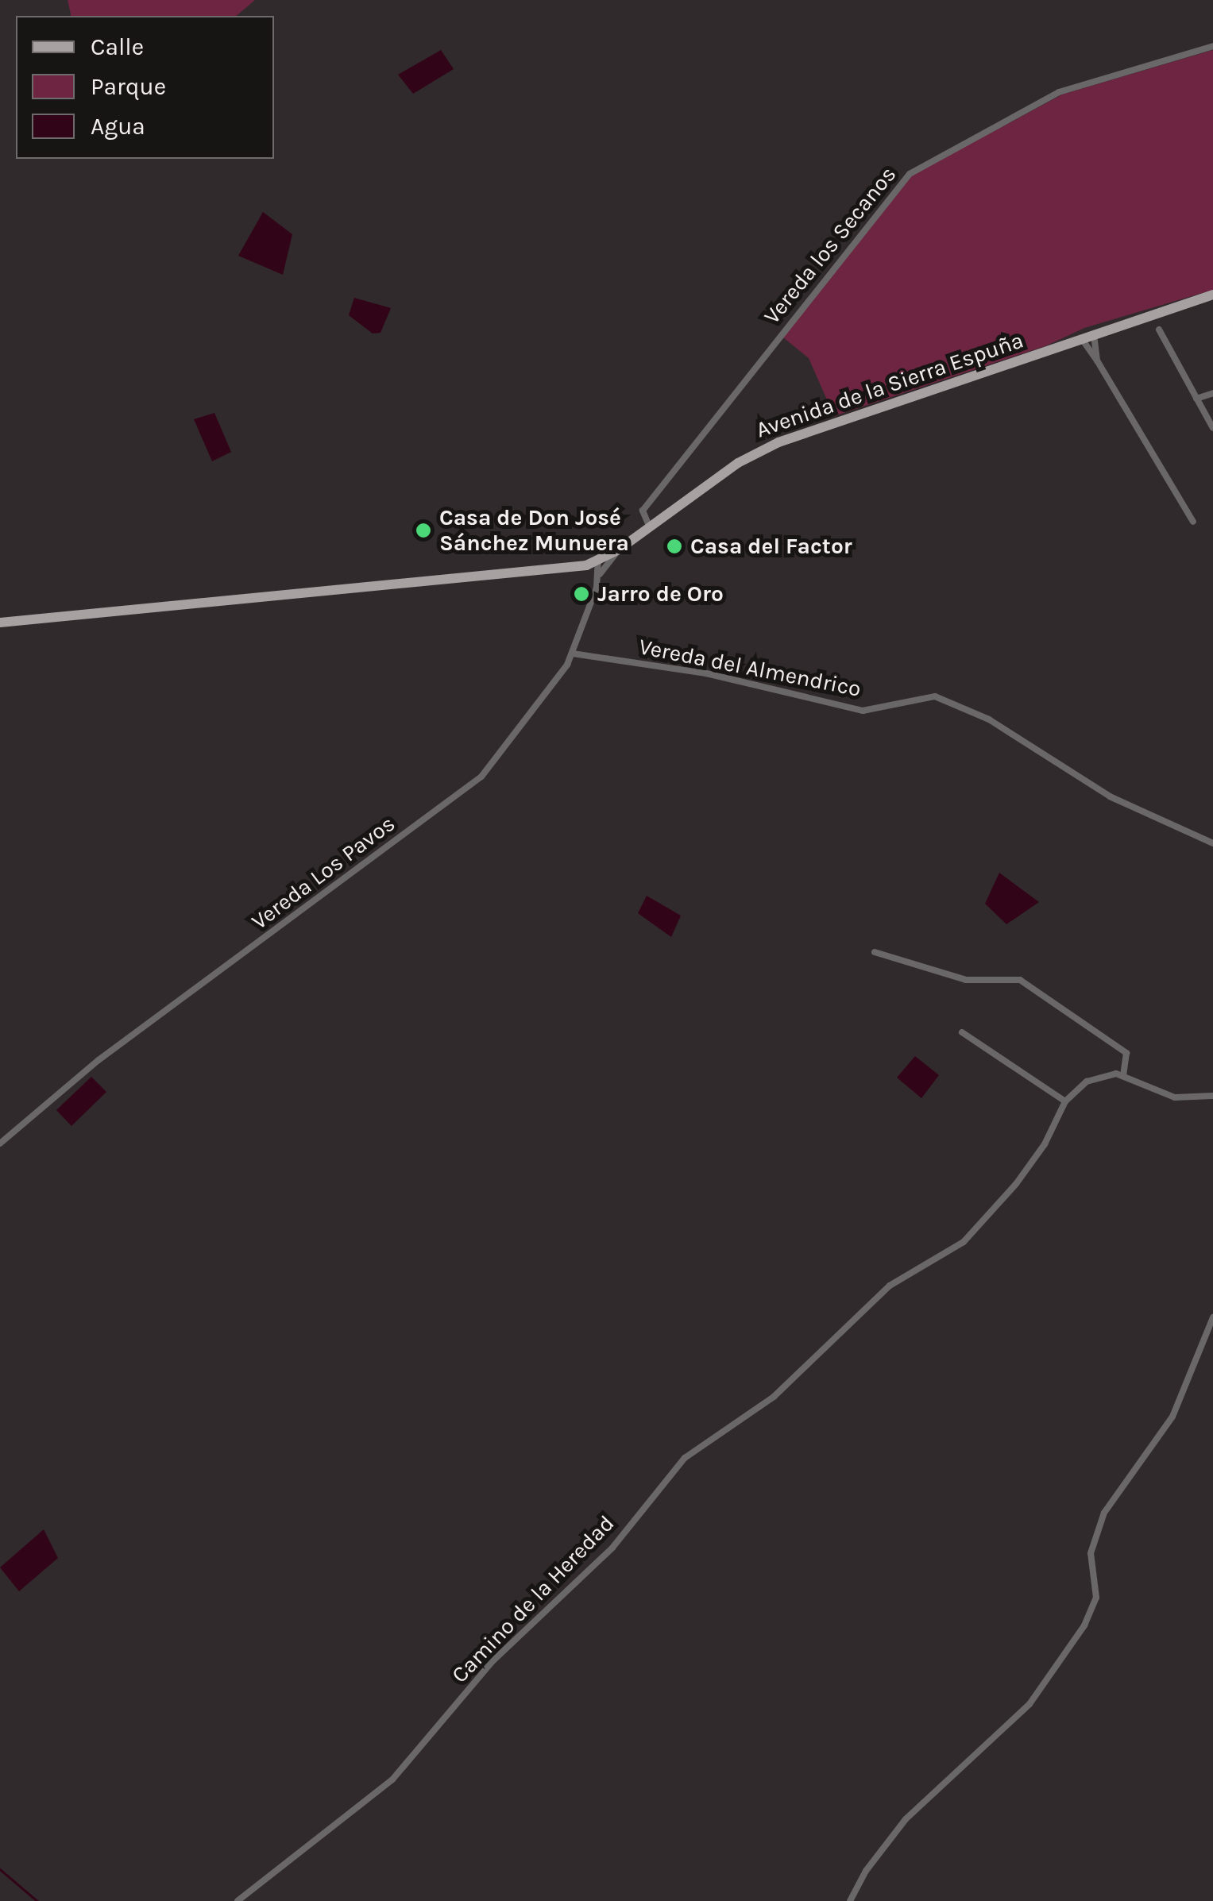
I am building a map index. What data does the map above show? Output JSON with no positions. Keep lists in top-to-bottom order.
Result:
{
  "streets": {
    "main road": ["Avenida de la Sierra Espuña"],
    "street": [
      "Vereda los Secanos",
      "Vereda del Almendrico",
      "Vereda Los Pavos",
      "Camino de la Heredad"
    ]
  },
  "crossings": [
    ["Vereda los Secanos", "Avenida de la Sierra Espuña"],
    ["Vereda del Almendrico", "Vereda Los Pavos"]
  ],
  "places": ["Casa de Don José Sánchez Munuera", "Casa del Factor", "Jarro de Oro"],
  "legend": ["Calle", "Parque", "Agua"]
}
